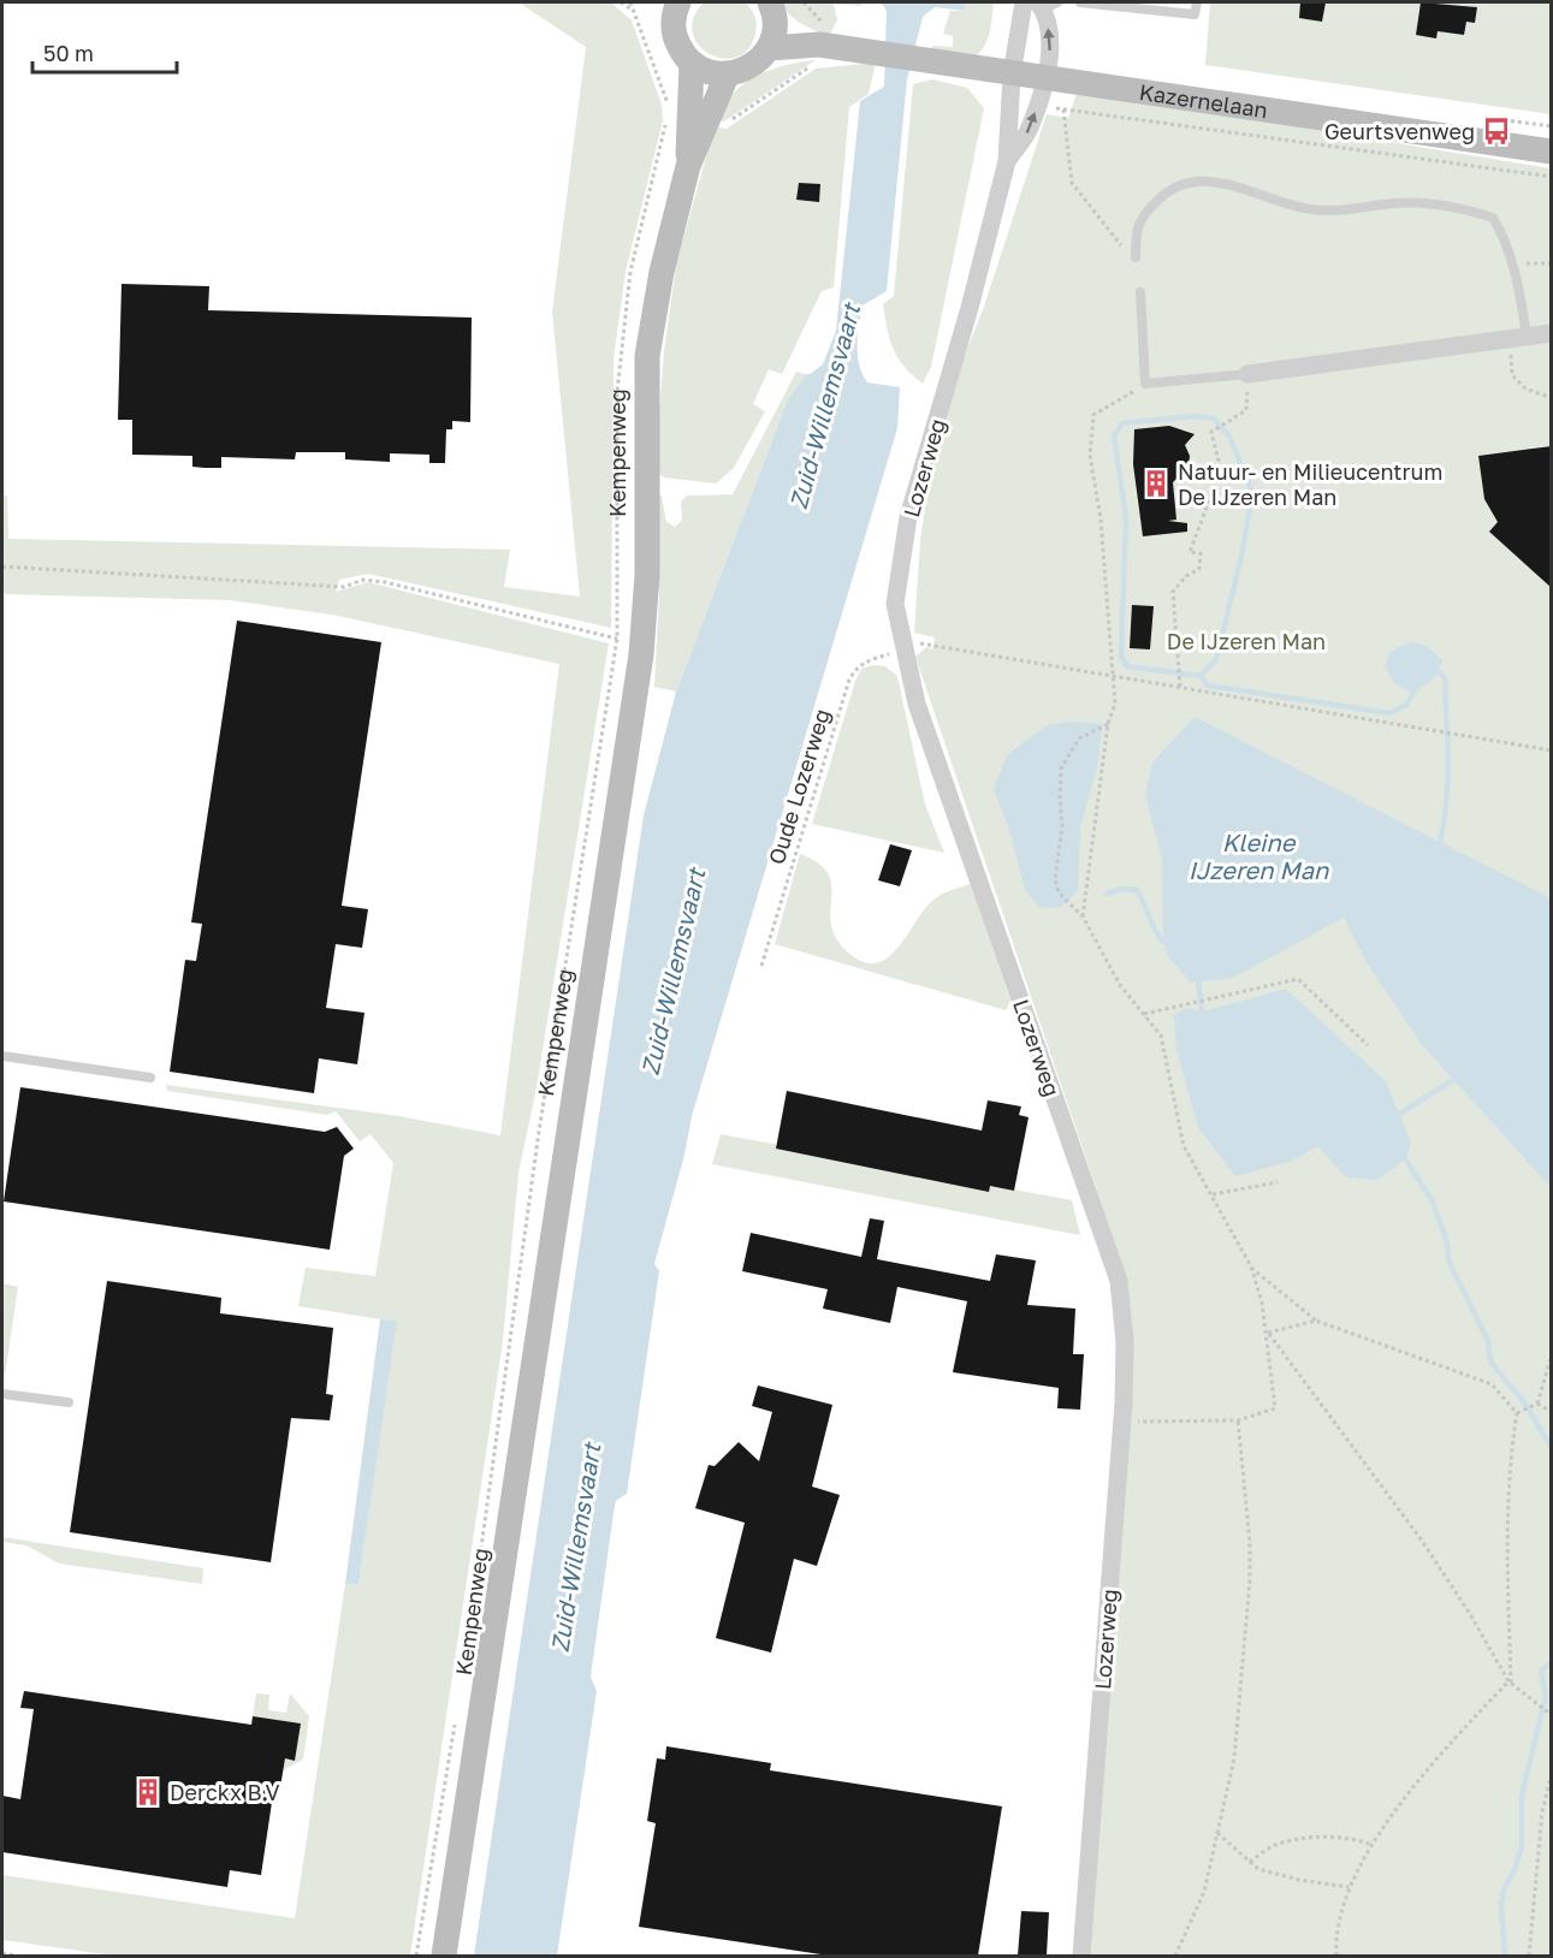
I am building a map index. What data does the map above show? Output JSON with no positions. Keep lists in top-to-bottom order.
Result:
{
  "streets": {
    "main road": ["Kazernelaan", "Kempenweg"],
    "street": ["Lozerweg"],
    "path": ["Oude Lozerweg"]
  },
  "crossings": [
    ["Kazernelaan", "Lozerweg"],
    ["Lozerweg", "Oude Lozerweg"]
  ],
  "water": ["Zuid-Willemsvaart", "Kleine IJzeren Man"],
  "parks": ["De IJzeren Man"],
  "places": {
    "bus stop": ["Geurtsvenweg"],
    "building": ["Natuur- en Milieucentrum De IJzeren Man", "Derckx B.V"]
  },
  "scale_bar": "50 m"
}
